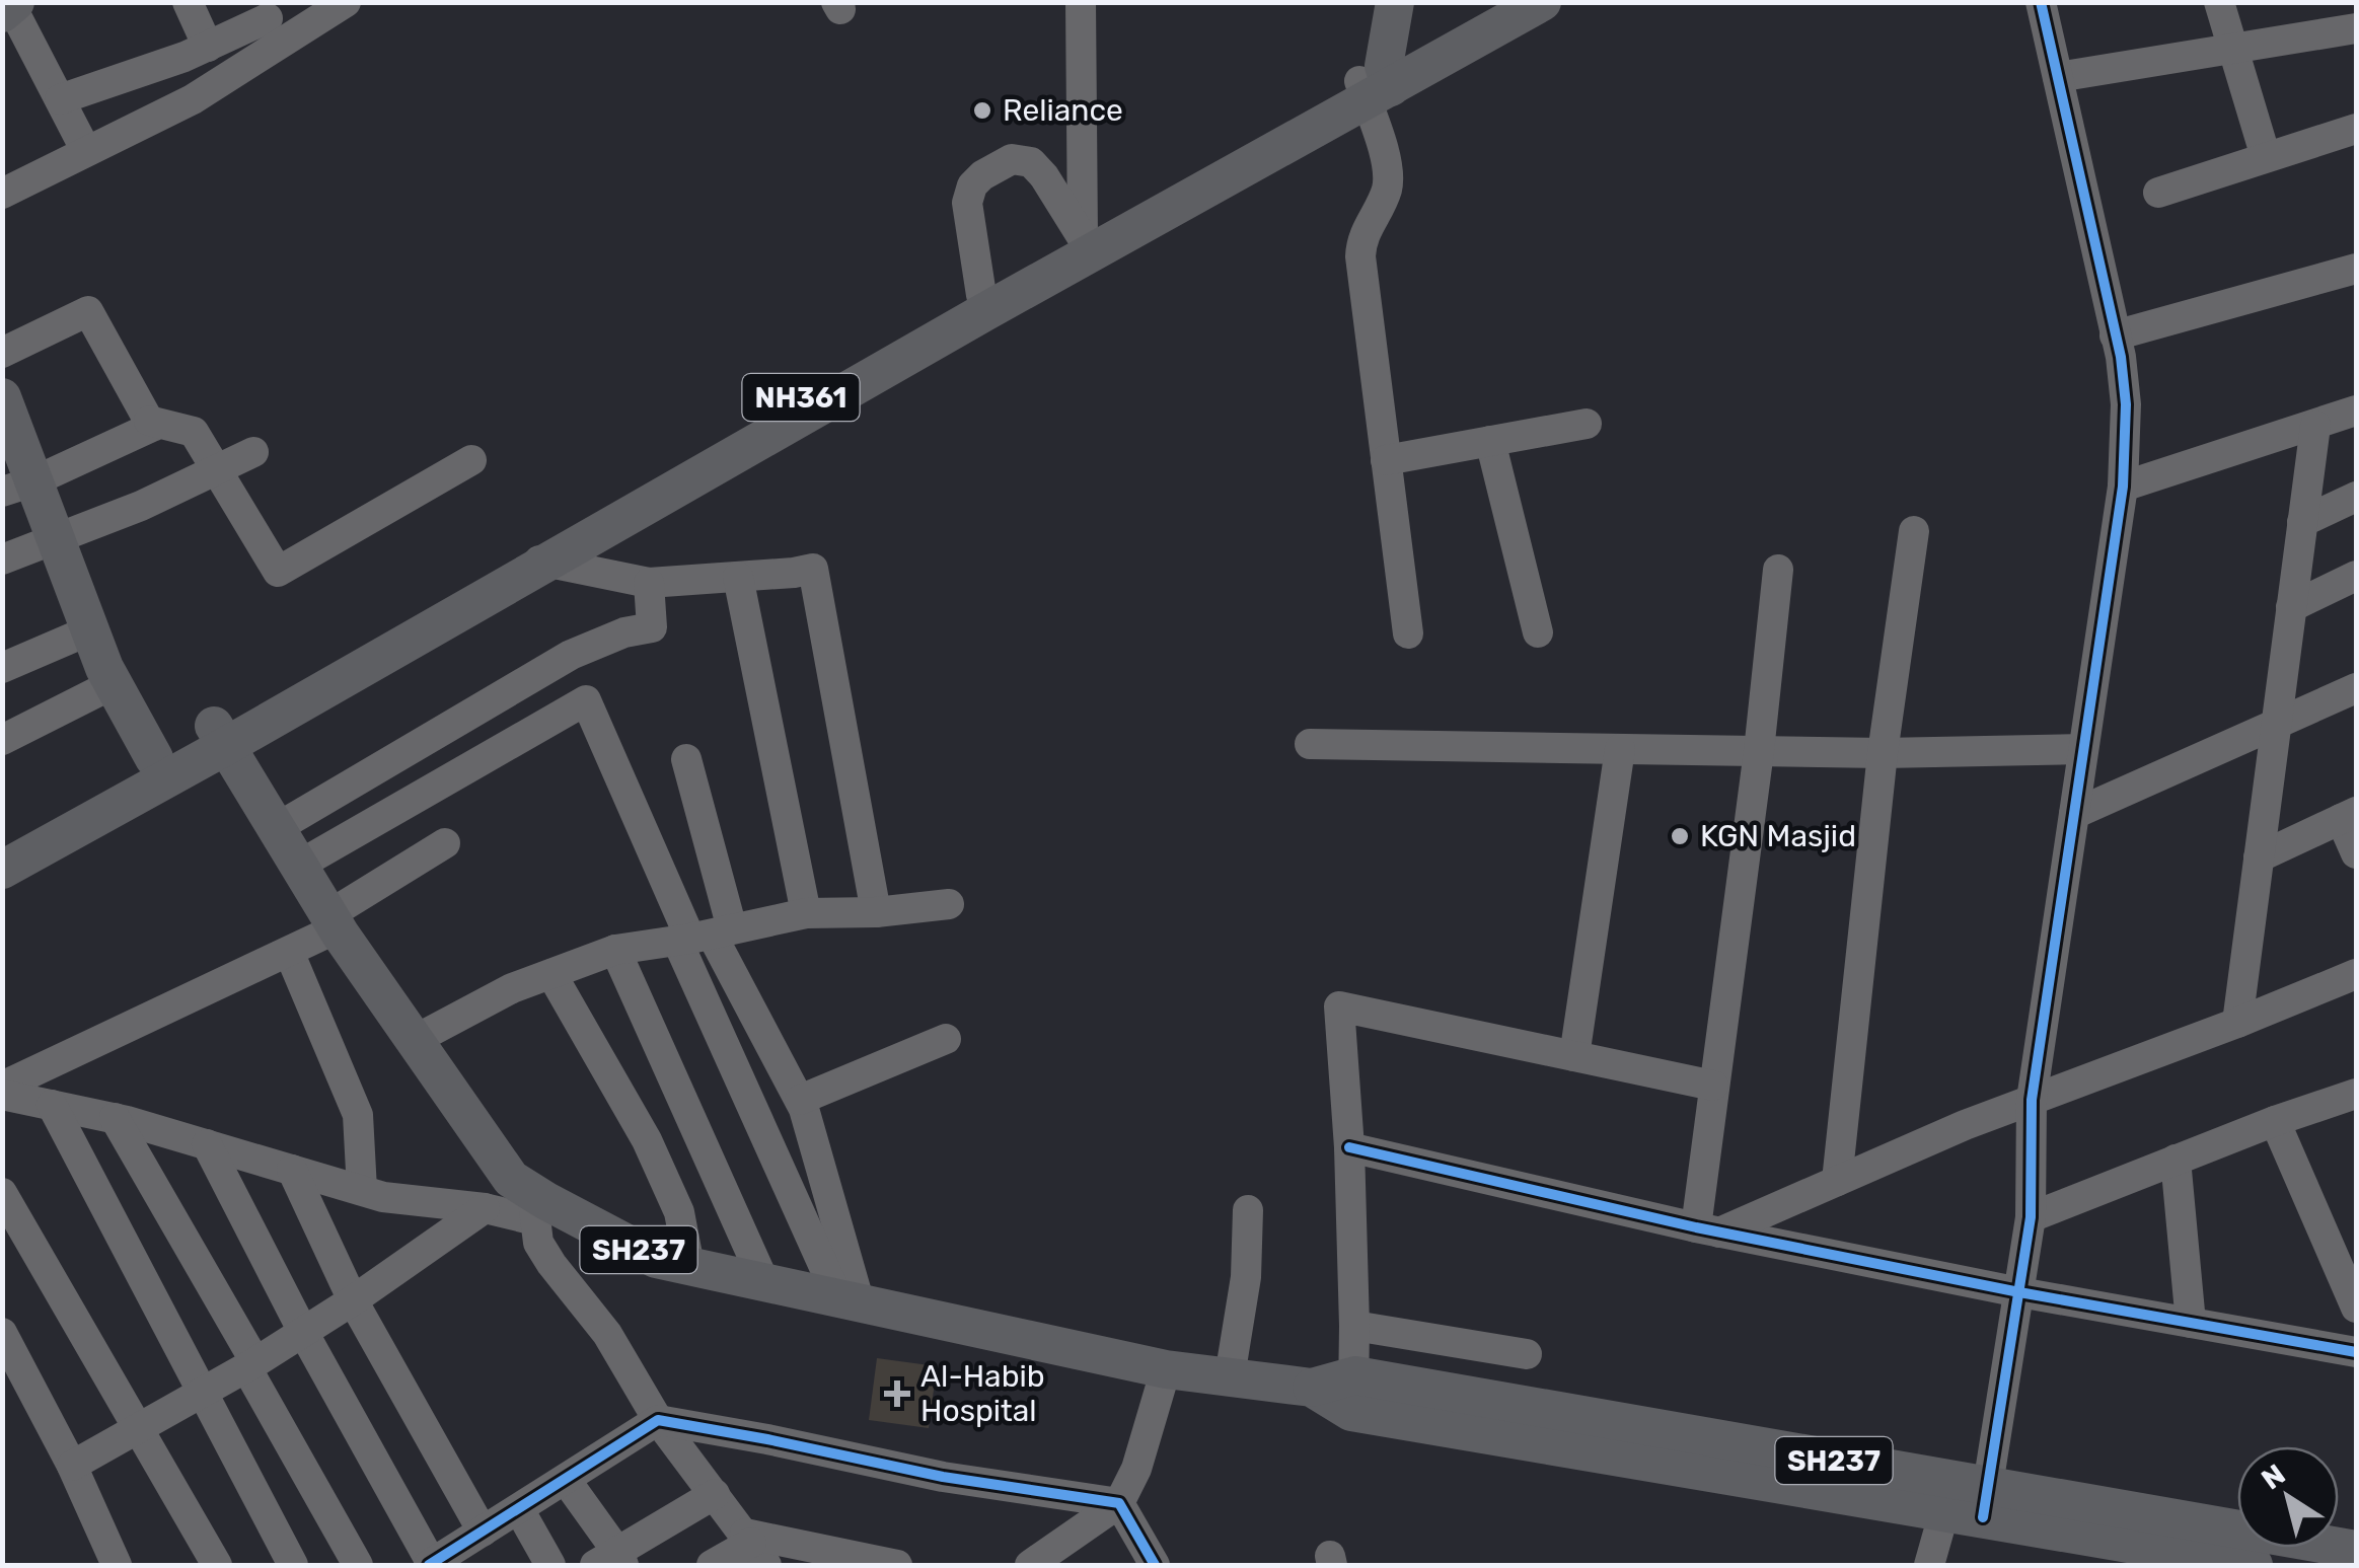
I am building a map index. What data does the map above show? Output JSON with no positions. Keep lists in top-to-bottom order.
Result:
{
  "streets": {
    "main road": ["NH361", "SH237"]
  },
  "crossings": [
    ["NH361", "SH237"]
  ],
  "places": {
    "other": ["Reliance", "KGN Masjid"],
    "health": ["Al-Habib Hospital"]
  },
  "north": "top left"
}
